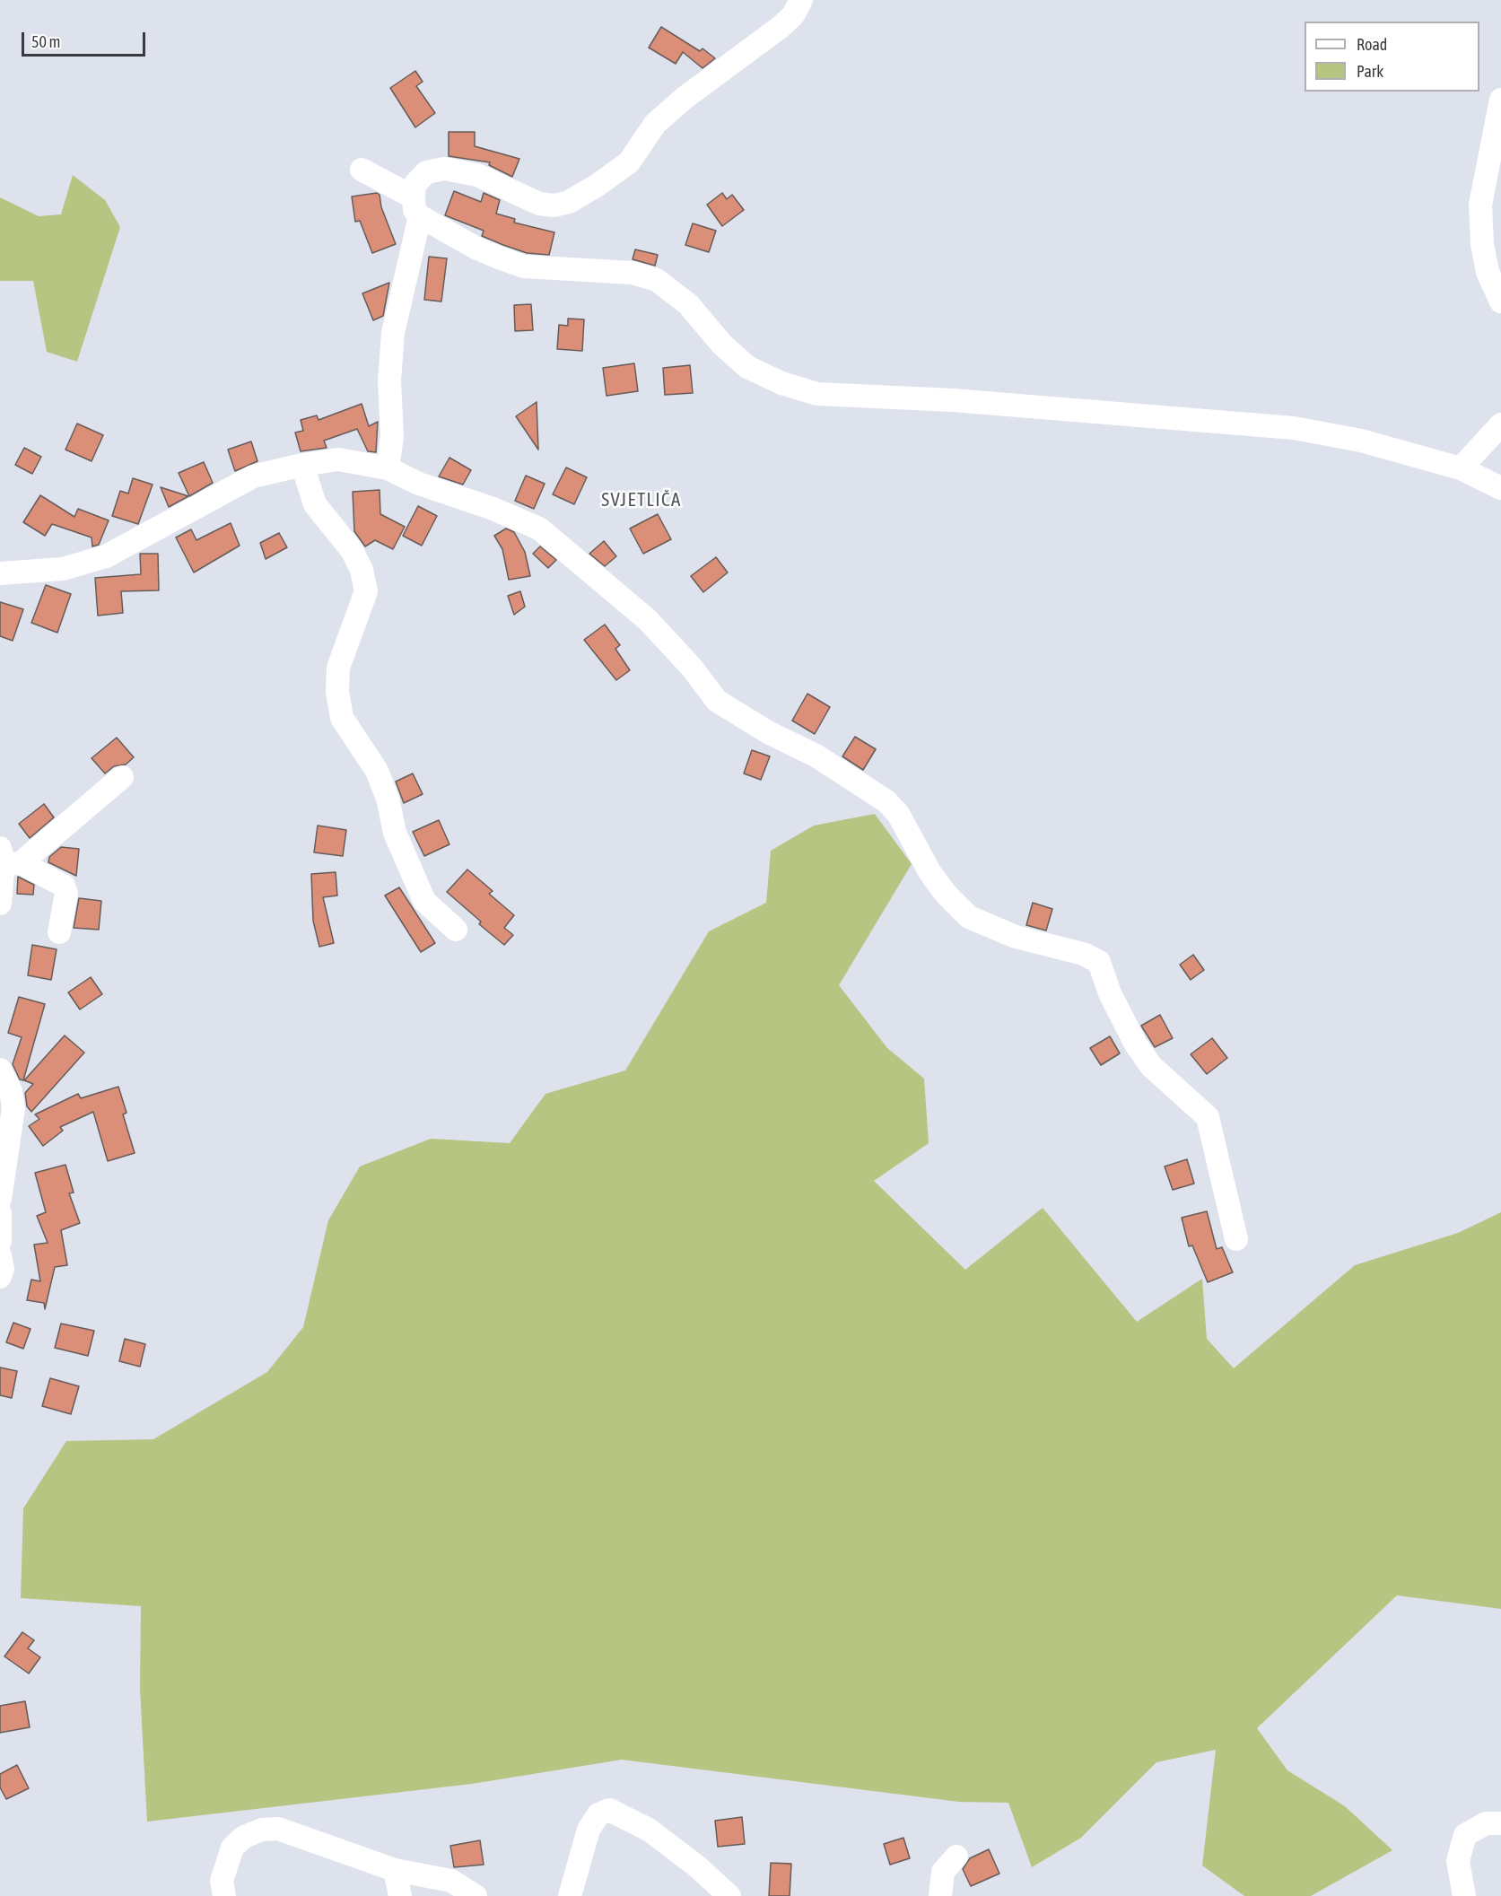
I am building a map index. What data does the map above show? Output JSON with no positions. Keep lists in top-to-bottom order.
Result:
{
  "districts": ["SVJETLIČA"],
  "legend": ["Road", "Park"],
  "scale_bar": "50 m"
}
